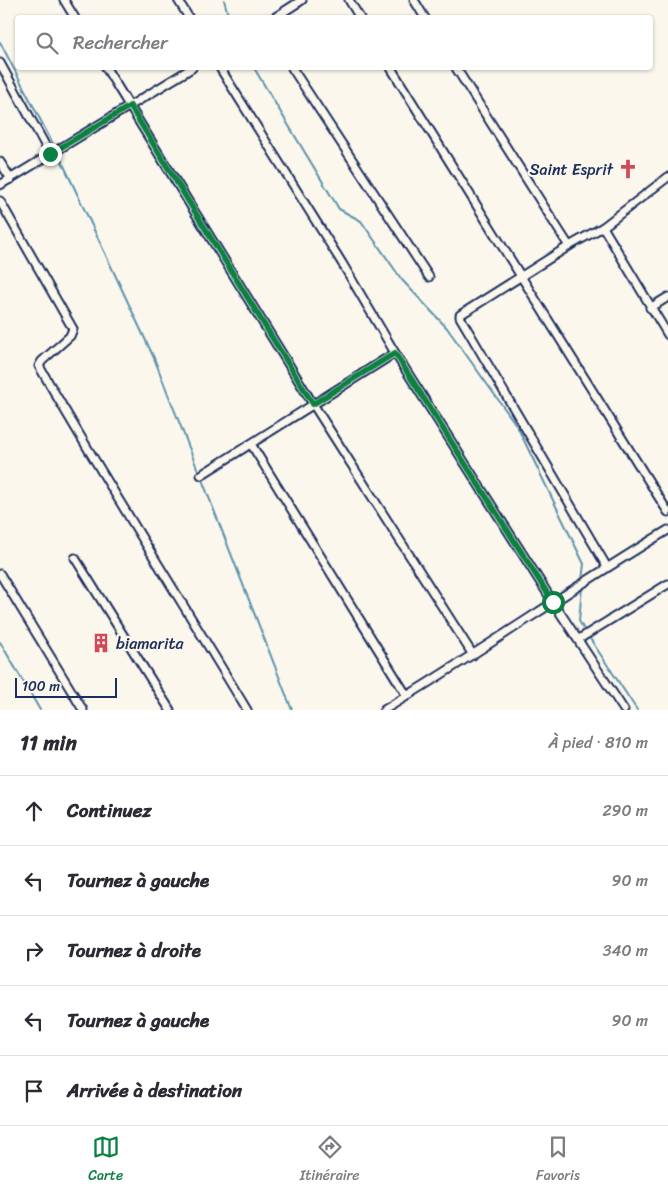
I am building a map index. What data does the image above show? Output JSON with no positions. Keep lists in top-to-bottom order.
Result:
{
  "places": {
    "church": ["Saint Esprit"],
    "building": ["biamarita"]
  },
  "scale_bar": "100 m",
  "page": {
    "search": "Rechercher",
    "scale": "100 m",
    "heading": ["11 min", "À pied · 810 m"],
    "list": [
      ["Continuez", "290 m"],
      ["Tournez à gauche", "90 m"],
      ["Tournez à droite", "340 m"],
      ["Tournez à gauche", "90 m"],
      "Arrivée à destination"
    ],
    "nav": ["Carte", "Itinéraire", "Favoris"]
  }
}
